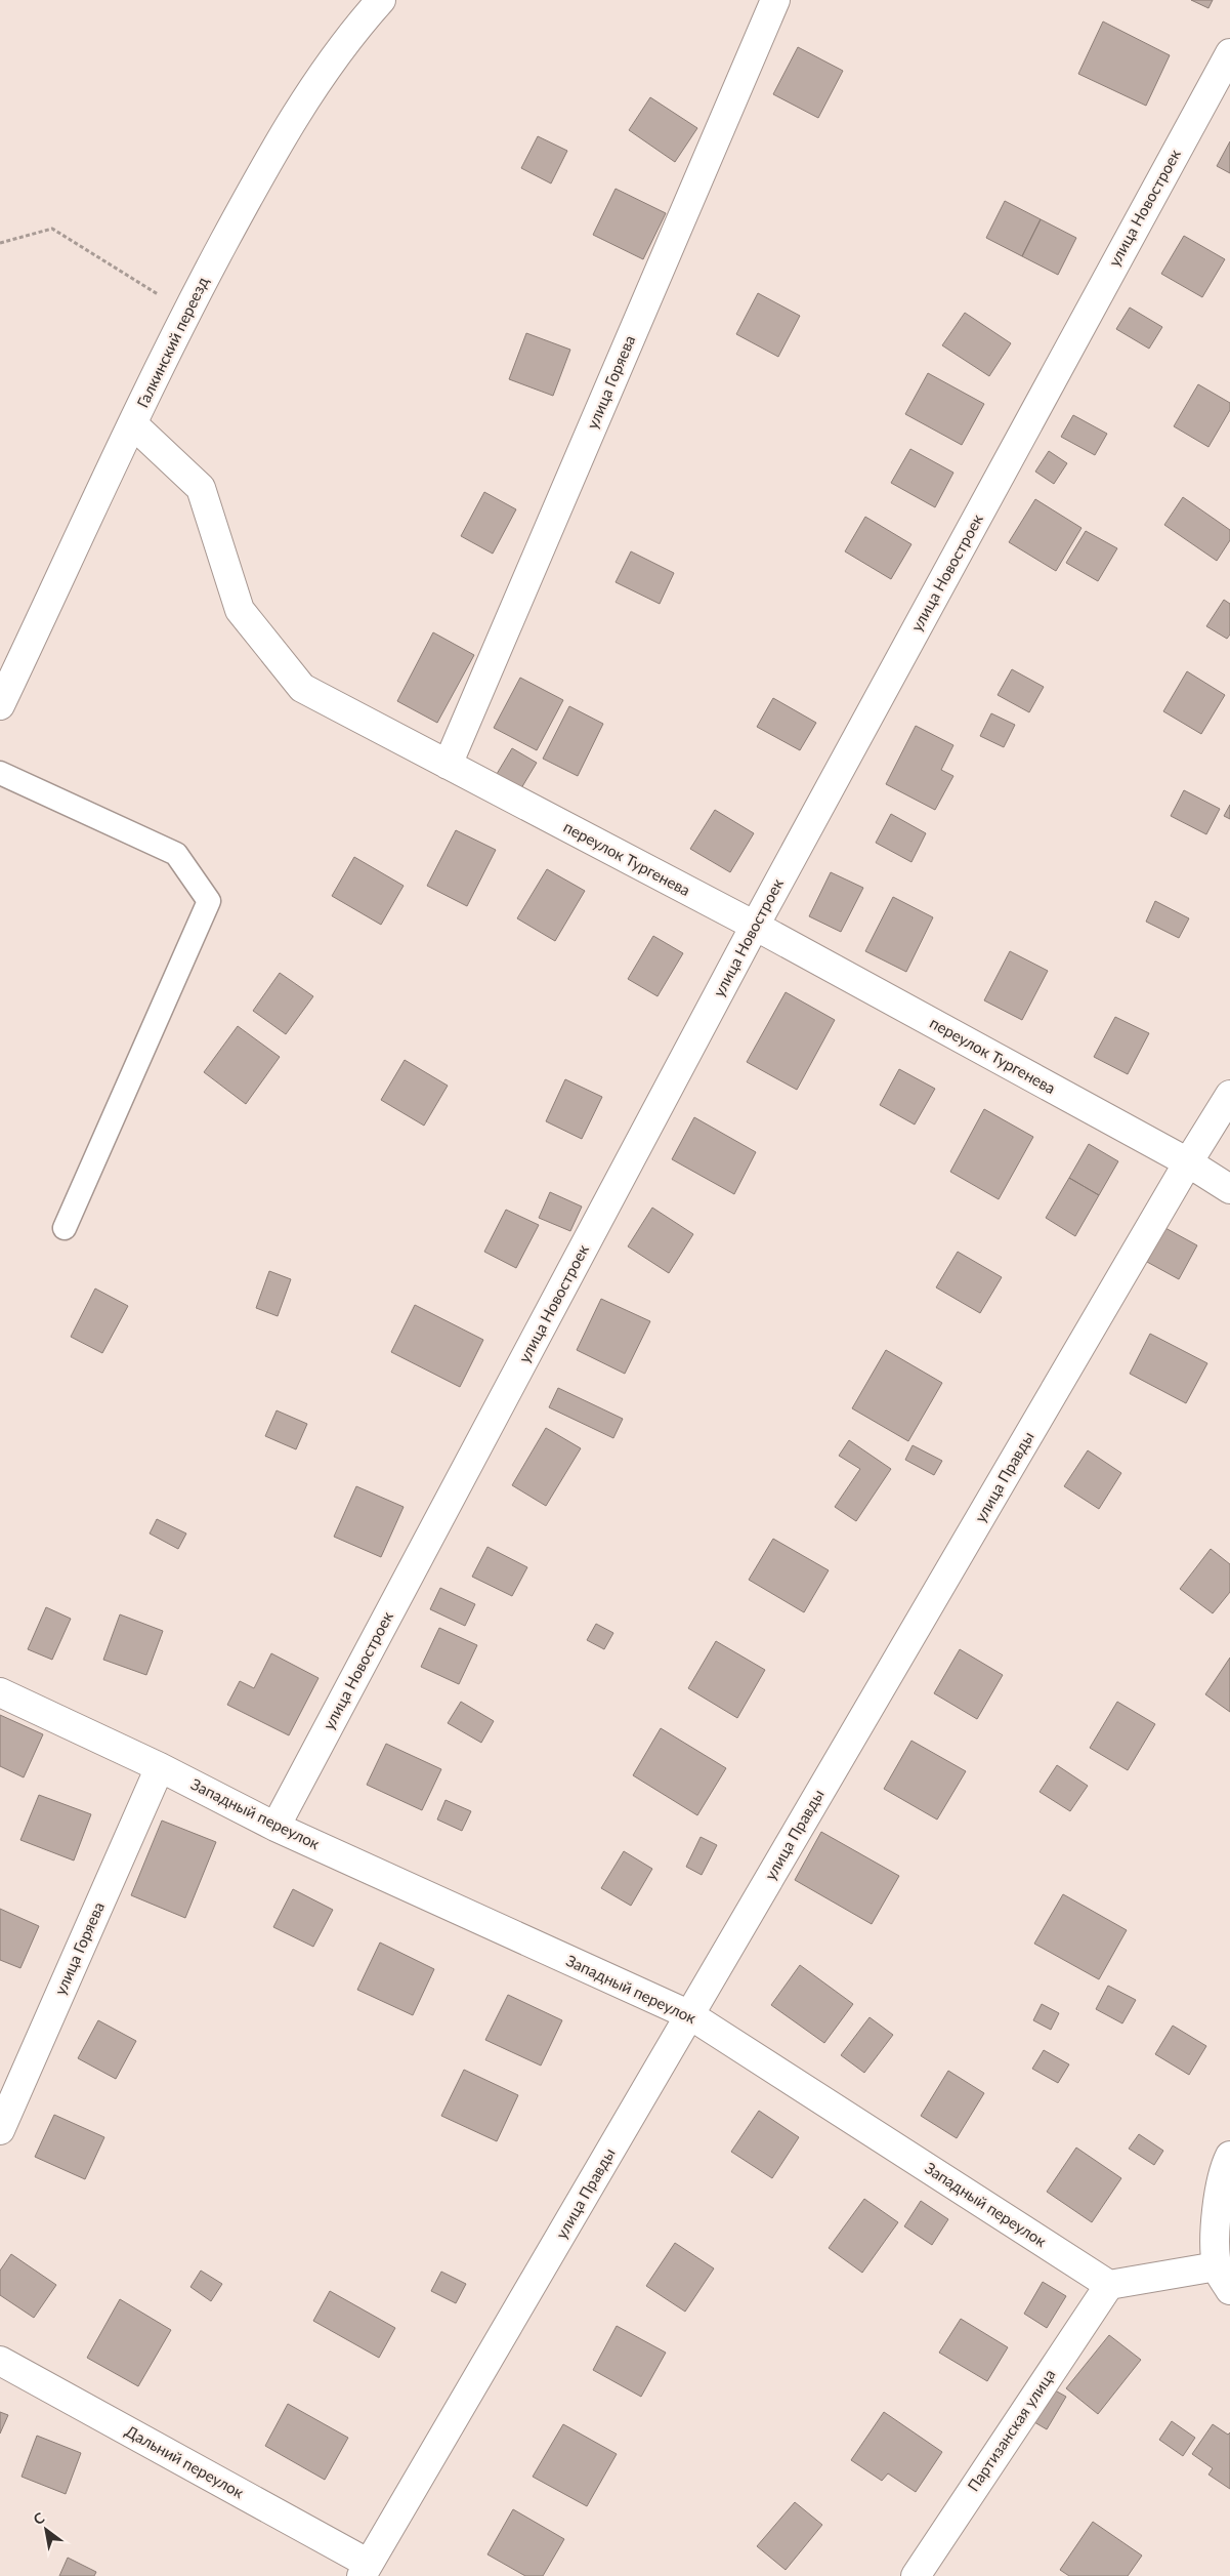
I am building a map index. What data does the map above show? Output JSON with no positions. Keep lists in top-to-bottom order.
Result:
{
  "streets": {
    "street": [
      "улица Новостроек",
      "Галкинский переезд",
      "улица Горяева",
      "переулок Тургенева",
      "улица Правды",
      "Западный переулок",
      "Партизанская улица",
      "Дальний переулок"
    ]
  },
  "crossings": [
    ["улица Новостроек", "переулок Тургенева"],
    ["улица Новостроек", "Западный переулок"],
    ["Галкинский переезд", "переулок Тургенева"],
    ["улица Горяева", "переулок Тургенева"],
    ["улица Горяева", "Западный переулок"],
    ["переулок Тургенева", "улица Правды"],
    ["улица Правды", "Западный переулок"],
    ["улица Правды", "Дальний переулок"],
    ["Западный переулок", "Партизанская улица"]
  ],
  "north": "top left"
}
